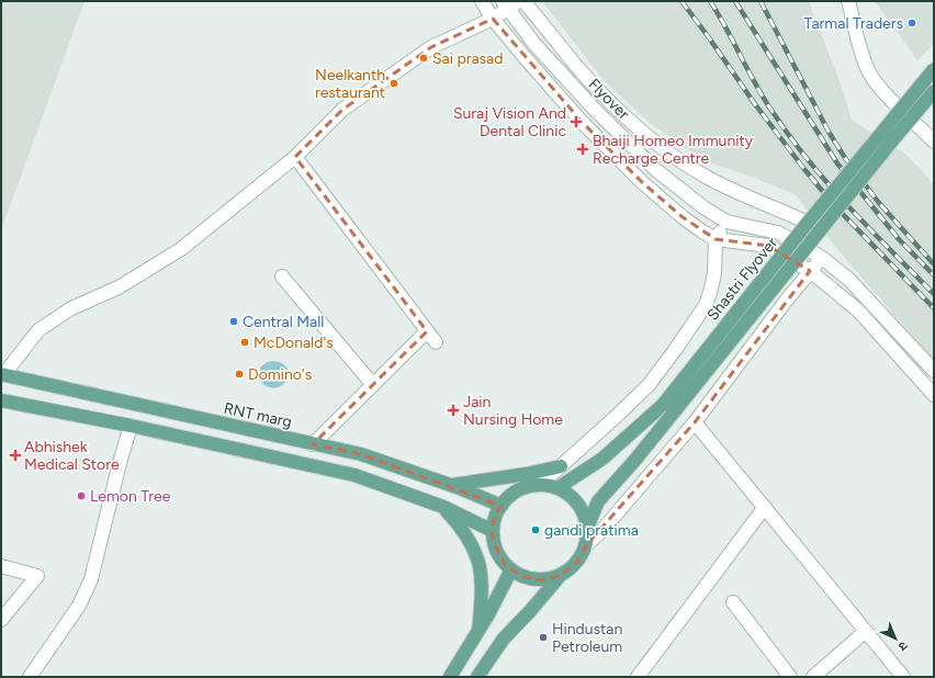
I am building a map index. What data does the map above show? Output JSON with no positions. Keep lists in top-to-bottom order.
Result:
{
  "streets": {
    "main road": ["Shastri Flyover", "RNT marg"],
    "street": ["Flyover"]
  },
  "crossings": [
    ["Flyover", "Shastri Flyover"],
    ["Shastri Flyover", "RNT marg"]
  ],
  "places": {
    "other": [
      "Tarmal Traders",
      "Sai prasad",
      "Neelkanth restaurant",
      "Central Mall",
      "McDonald's",
      "Domino's",
      "Lemon Tree",
      "gandi pratima",
      "Hindustan Petroleum"
    ],
    "health": [
      "Suraj Vision And Dental Clinic",
      "Bhaiji Homeo Immunity Recharge Centre",
      "Jain Nursing Home",
      "Abhishek Medical Store"
    ]
  },
  "north": "bottom right"
}
